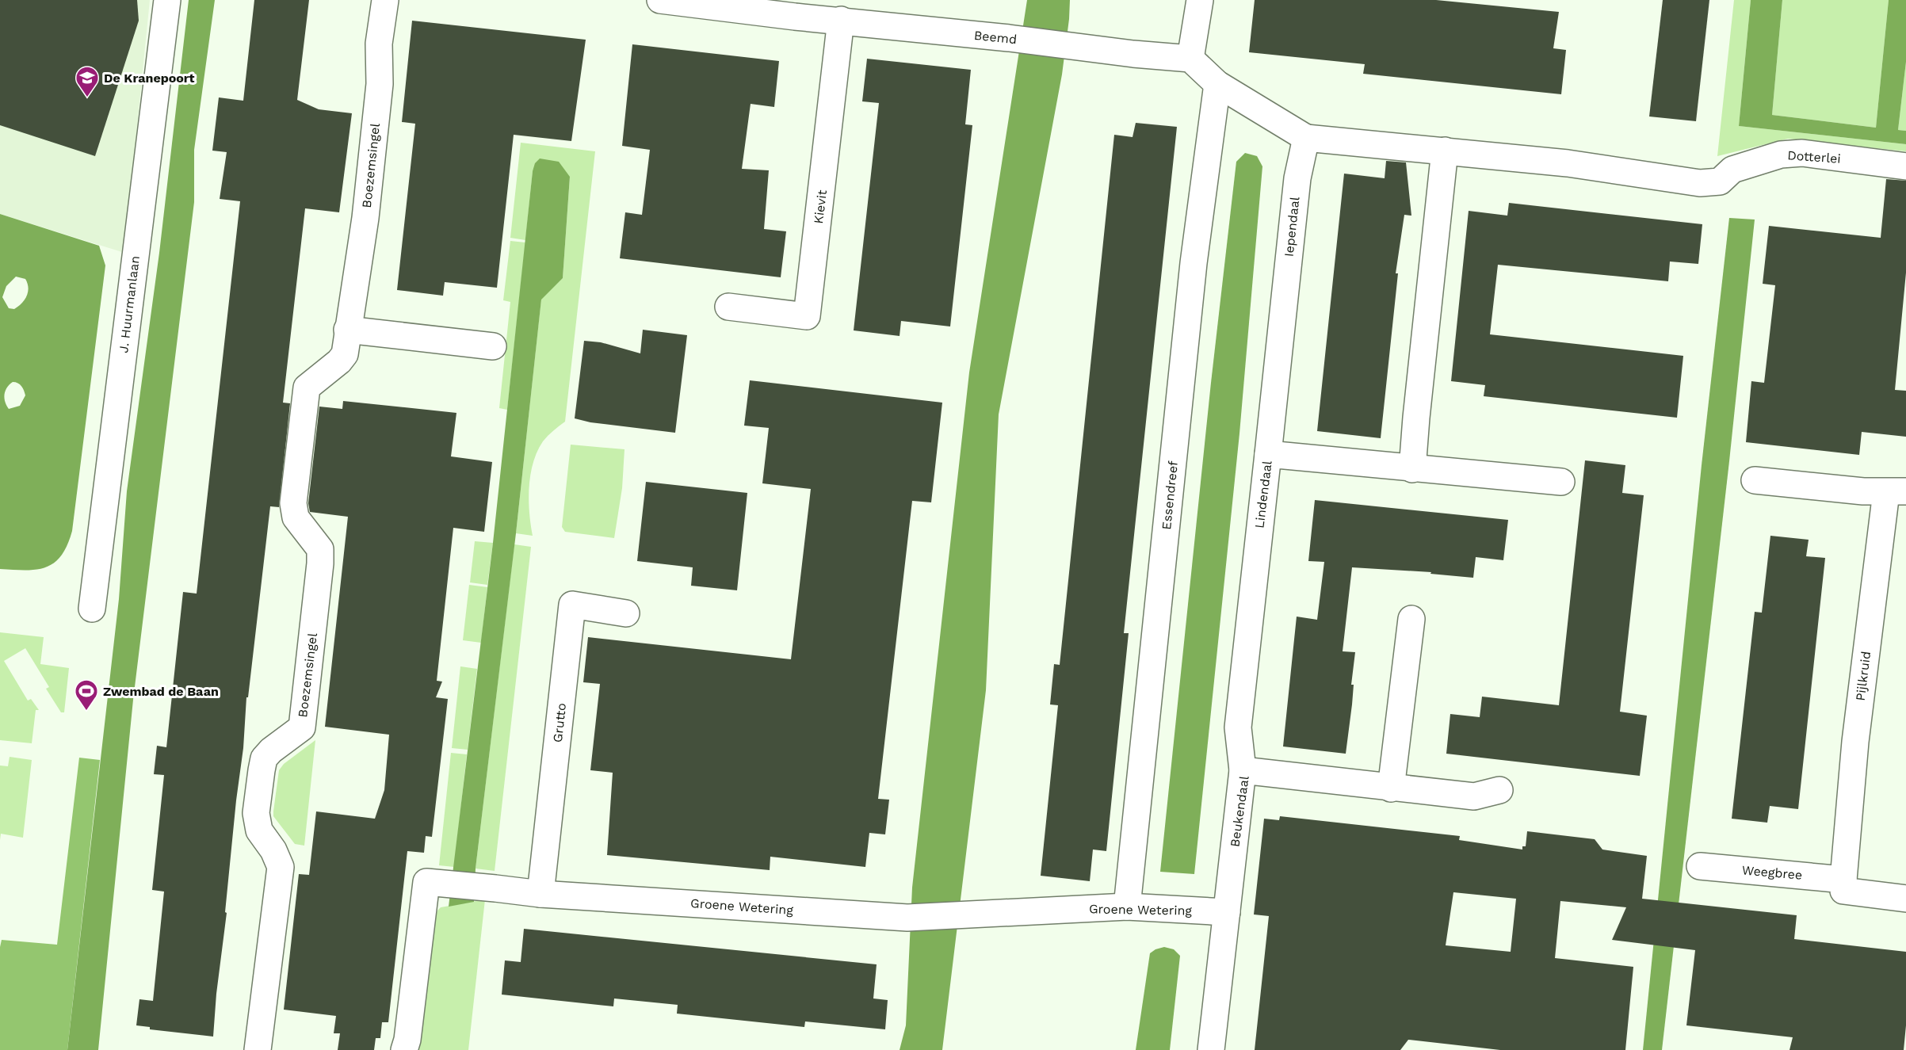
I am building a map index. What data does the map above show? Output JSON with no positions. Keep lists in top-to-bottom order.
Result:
{
  "streets": {
    "street": [
      "Beemd",
      "Dotterlei",
      "Boezemsingel",
      "Kievit",
      "Iependaal",
      "J. Huurmanlaan",
      "Lindendaal",
      "Essendreef",
      "Pijlkruid",
      "Grutto",
      "Beukendaal",
      "Weegbree",
      "Groene Wetering"
    ]
  },
  "crossings": [
    ["Beemd", "Kievit"],
    ["Iependaal", "Lindendaal"],
    ["Lindendaal", "Beukendaal"],
    ["Essendreef", "Groene Wetering"],
    ["Pijlkruid", "Weegbree"],
    ["Grutto", "Groene Wetering"],
    ["Beukendaal", "Groene Wetering"]
  ],
  "places": {
    "school or university": ["De Kranepoort"],
    "sports": ["Zwembad de Baan"]
  }
}
